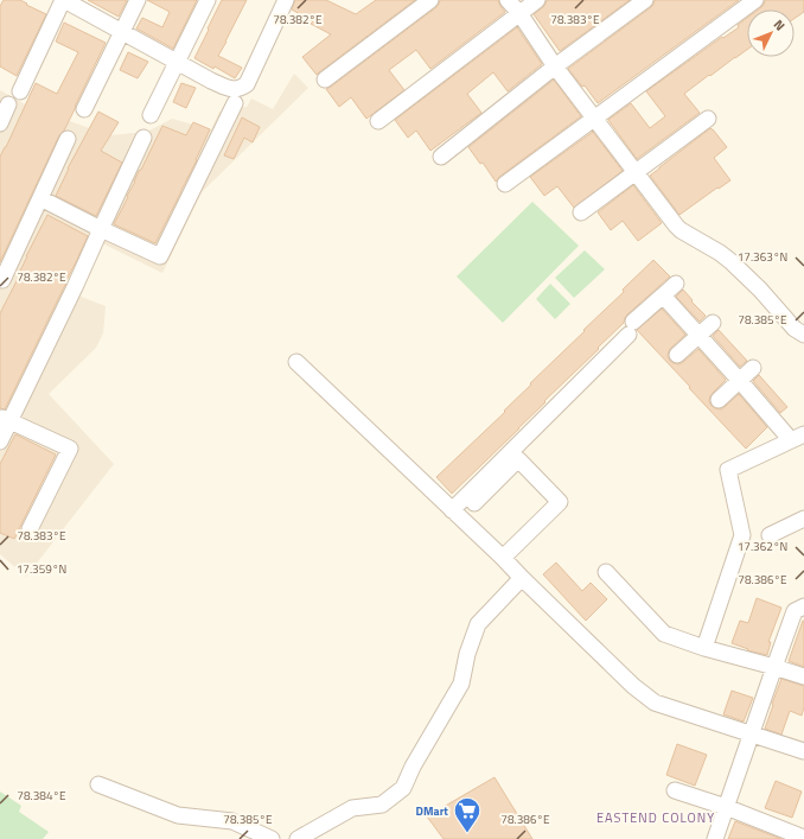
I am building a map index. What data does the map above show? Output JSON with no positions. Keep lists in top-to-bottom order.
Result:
{
  "districts": ["EASTEND COLONY"],
  "places": {
    "supermarket": ["DMart"]
  },
  "north": "top right",
  "coordinates": [
    "78.382°E",
    "78.383°E",
    "17.363°N",
    "78.385°E",
    "17.362°N",
    "17.359°N",
    "78.386°E",
    "78.384°E"
  ]
}
